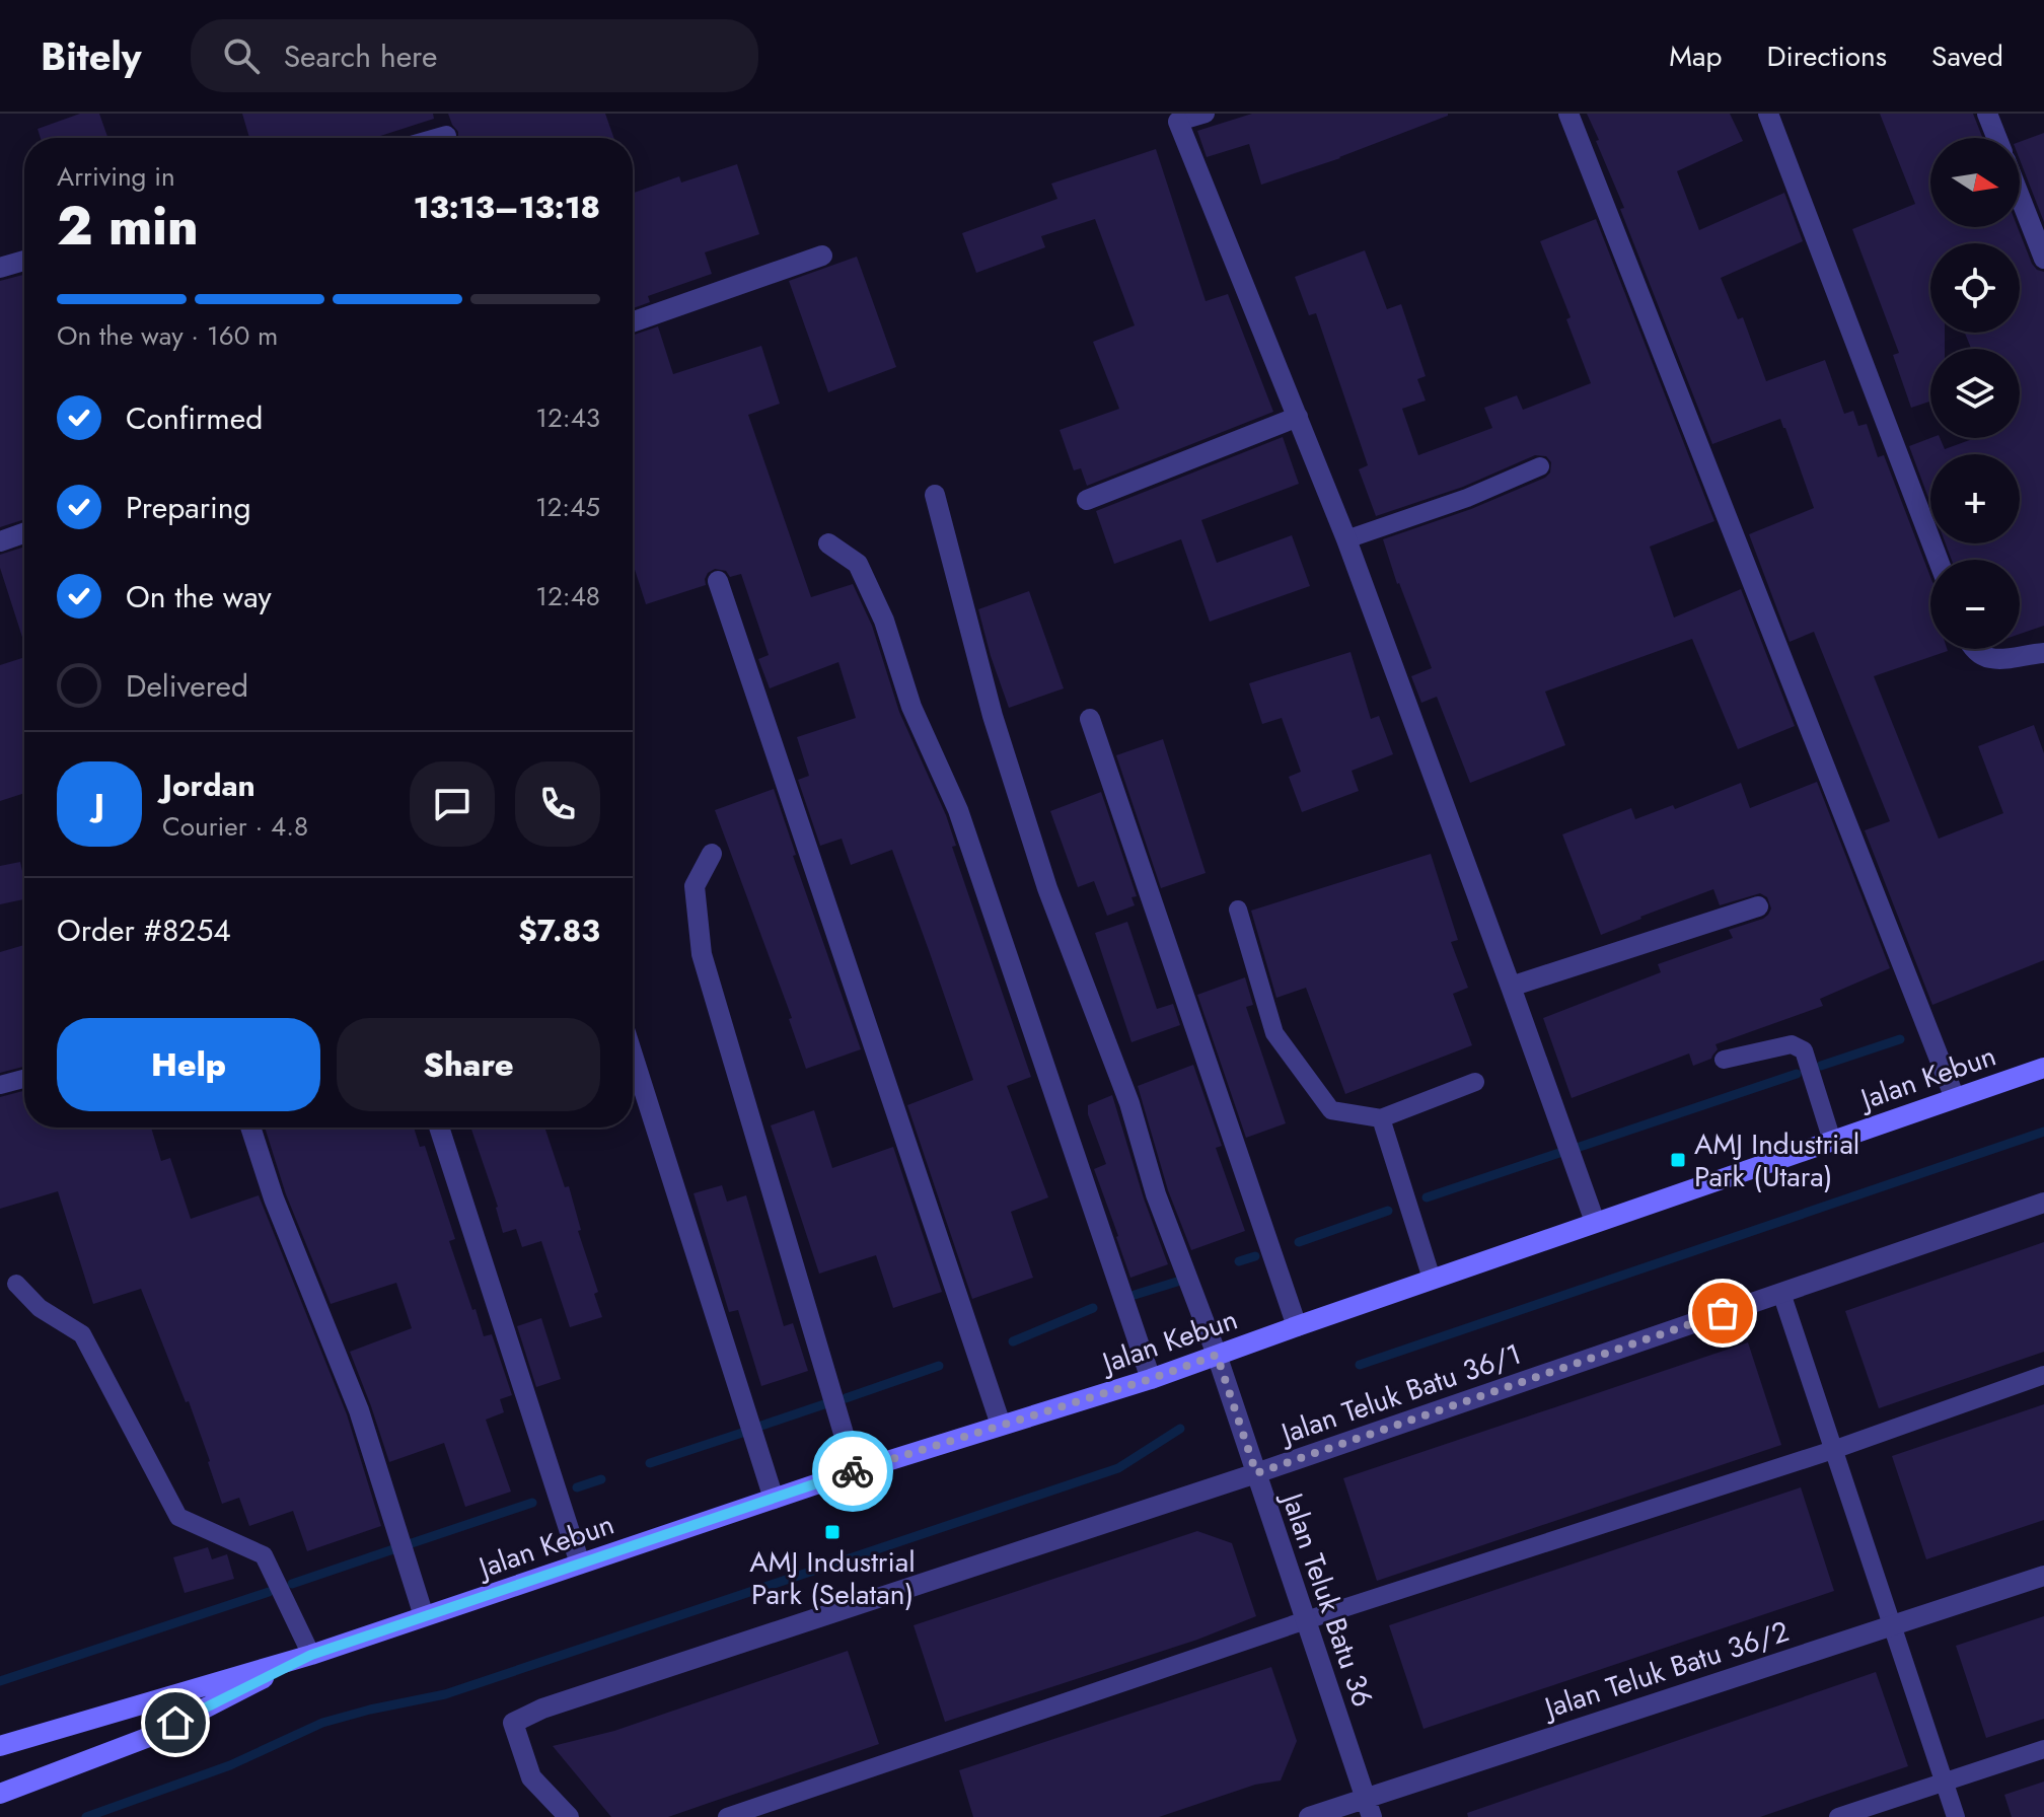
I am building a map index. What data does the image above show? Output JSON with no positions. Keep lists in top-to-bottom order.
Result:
{
  "streets": {
    "main road": ["Jalan Kebun"],
    "street": ["Jalan Teluk Batu 36/1", "Jalan Teluk Batu 36", "Jalan Teluk Batu 36/2"]
  },
  "crossings": [
    ["Jalan Kebun", "Jalan Teluk Batu 36"],
    ["Jalan Teluk Batu 36/1", "Jalan Teluk Batu 36"],
    ["Jalan Teluk Batu 36", "Jalan Teluk Batu 36/2"]
  ],
  "places": {
    "transit": ["AMJ Industrial Park (Utara)", "AMJ Industrial Park (Selatan)"]
  },
  "north": "right",
  "page": {
    "header": "Bitely",
    "search": "Search here",
    "nav": ["Map", "Directions", "Saved"],
    "map_buttons": ["+", "−"],
    "heading": ["2 min", "Arriving in", "13:13–13:18"],
    "panel": [
      "Jordan",
      "Courier · 4.8",
      "Order #8254",
      "$7.83"
    ],
    "bar": "On the way · 160 m",
    "list": [
      ["Confirmed", "12:43"],
      ["Preparing", "12:45"],
      ["On the way", "12:48"],
      "Delivered"
    ],
    "round": "J",
    "buttons": ["Help", "Share"]
  }
}
